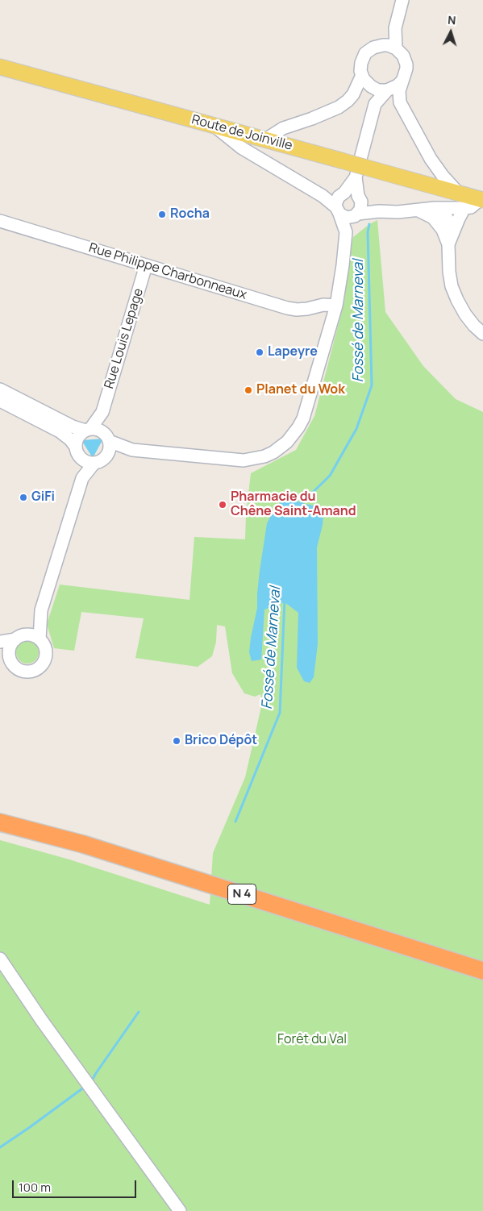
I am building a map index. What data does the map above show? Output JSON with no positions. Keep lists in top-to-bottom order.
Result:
{
  "streets": {
    "highway": ["N 4"],
    "main road": ["Route de Joinville"],
    "street": ["Rue Philippe Charbonneaux", "Rue Louis Lepage"]
  },
  "crossings": [
    ["Rue Philippe Charbonneaux", "Rue Louis Lepage"]
  ],
  "water": ["Fossé de Marneval"],
  "parks": ["Forêt du Val"],
  "places": [
    "Rocha",
    "Lapeyre",
    "Planet du Wok",
    "GiFi",
    "Pharmacie du Chêne Saint-Amand",
    "Brico Dépôt"
  ],
  "scale_bar": "100 m",
  "north": "top"
}
